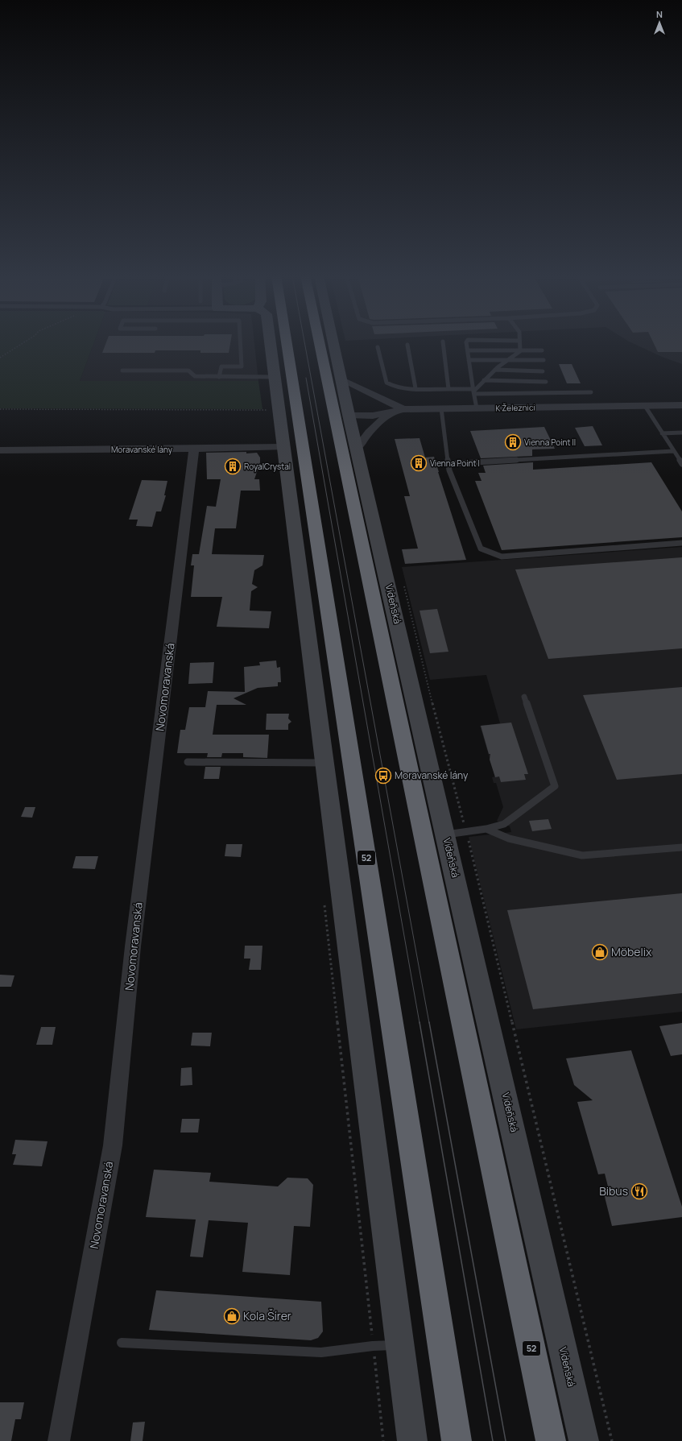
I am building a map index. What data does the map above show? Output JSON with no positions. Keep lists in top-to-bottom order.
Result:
{
  "streets": {
    "highway": ["Vídeňská", "52"],
    "street": ["K Železnici", "Moravanské lány", "Novomoravanská"]
  },
  "crossings": [
    ["K Železnici", "Vídeňská"],
    ["Moravanské lány", "Novomoravanská"]
  ],
  "places": {
    "building": ["Vienna Point II", "Vienna Point I", "RoyalCrystal"],
    "bus stop": ["Moravanské lány"],
    "shop": ["Möbelix", "Kola Šírer"],
    "restaurant": ["Bibus"]
  },
  "north": "top"
}
